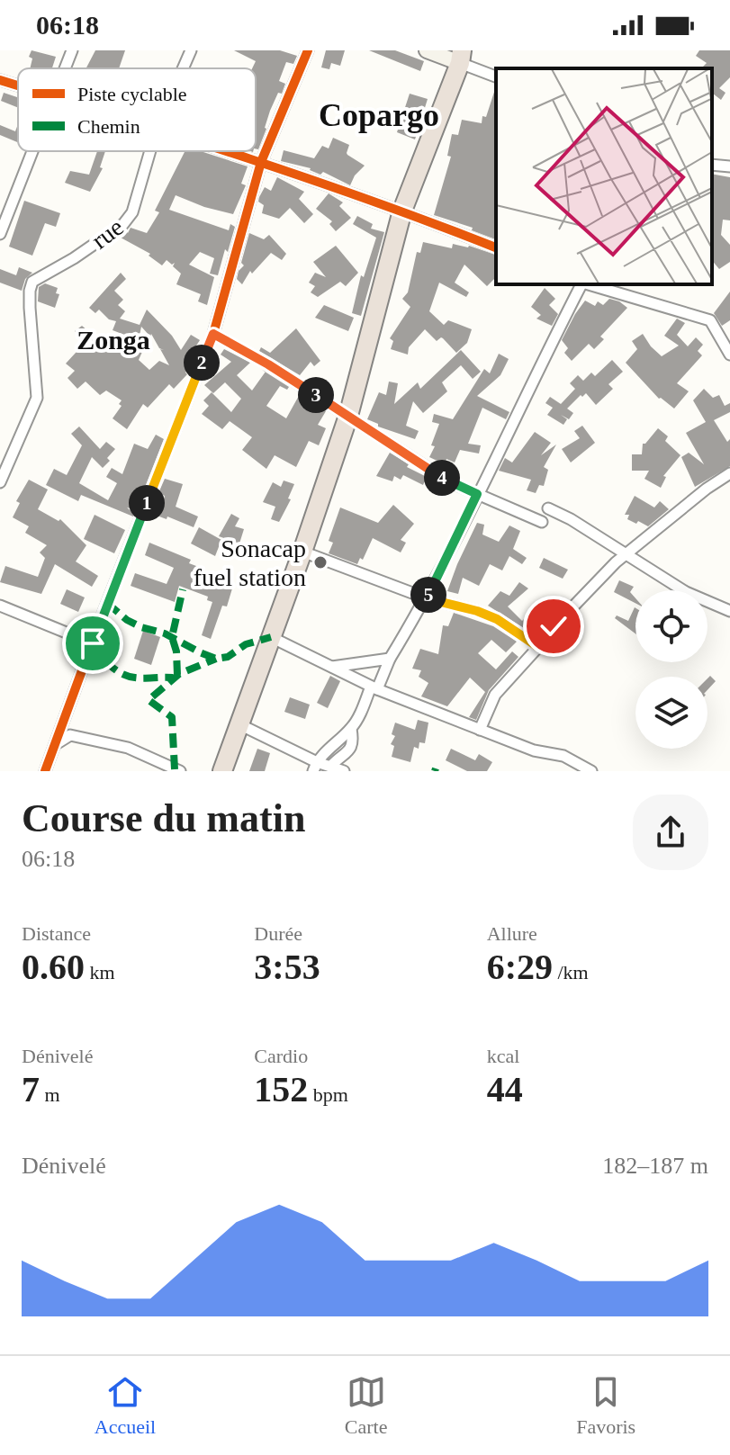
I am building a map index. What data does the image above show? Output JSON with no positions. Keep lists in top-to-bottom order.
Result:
{
  "streets": {
    "street": ["rue"]
  },
  "districts": ["Copargo", "Zonga"],
  "places": ["Sonacap fuel station"],
  "legend": ["Piste cyclable", "Chemin"],
  "page": {
    "status": "06:18",
    "pins": [
      "2",
      "3",
      "4",
      "1",
      "5"
    ],
    "heading": ["Course du matin", "06:18"],
    "stats": [
      ["Distance", "0.60 km"],
      ["Durée", "3:53"],
      ["Allure", "6:29 /km"],
      ["Dénivelé", "7 m"],
      ["Cardio", "152 bpm"],
      ["kcal", "44"]
    ],
    "chart": ["Dénivelé", "182–187 m"],
    "tabs": ["Accueil", "Carte", "Favoris"]
  }
}
